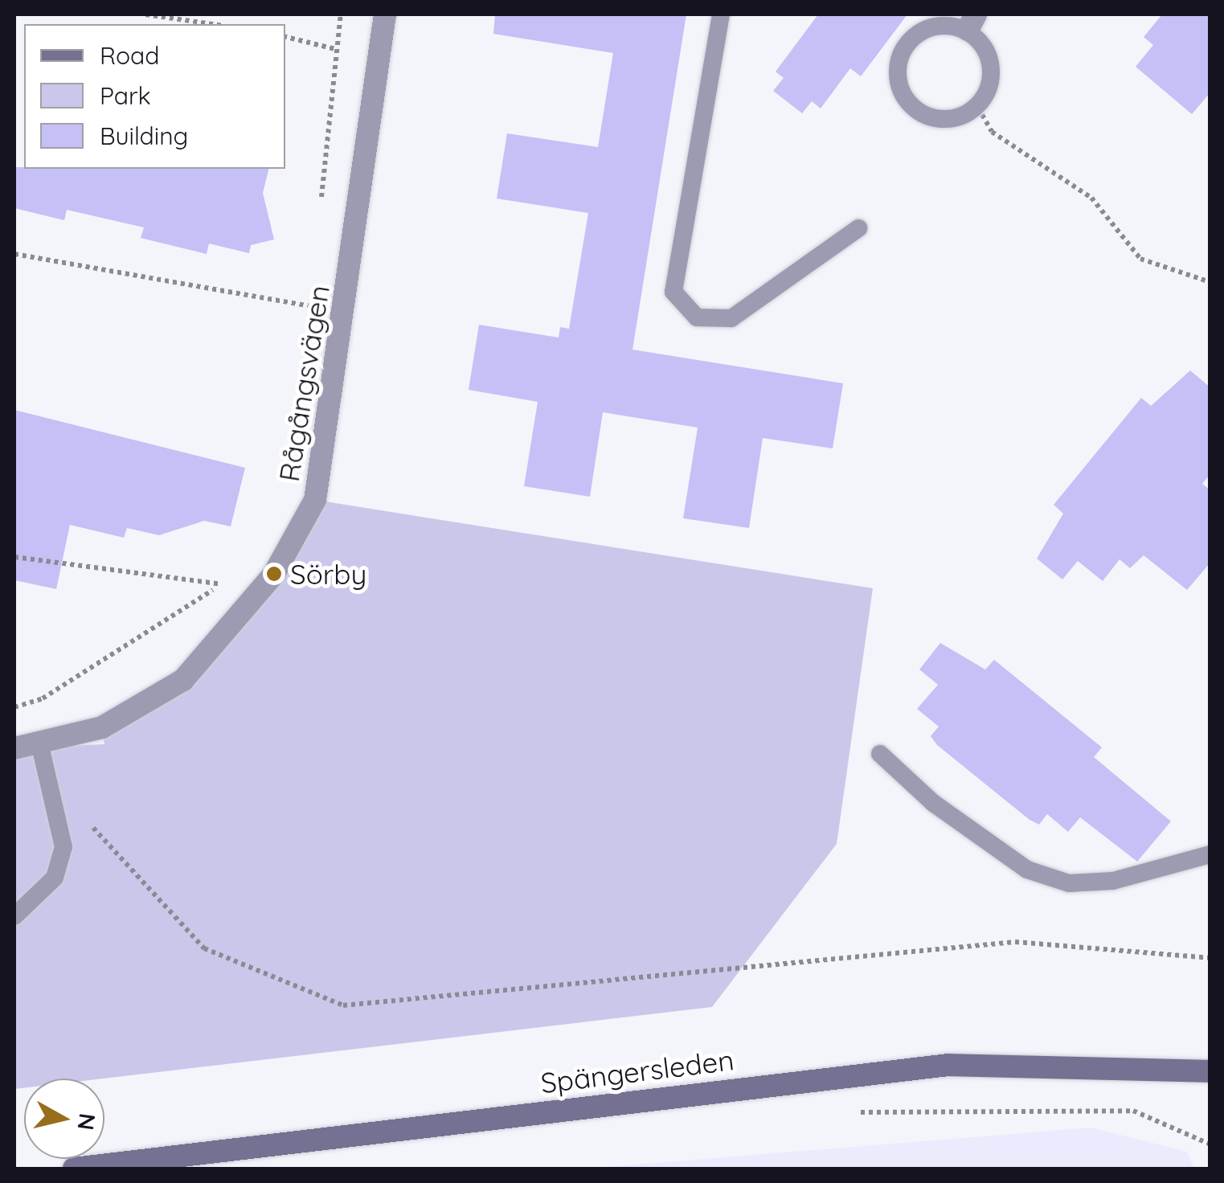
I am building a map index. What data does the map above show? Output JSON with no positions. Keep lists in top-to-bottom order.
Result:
{
  "streets": {
    "main road": ["Spängersleden"],
    "street": ["Rågångsvägen"]
  },
  "places": ["Sörby"],
  "legend": ["Road", "Park", "Building"],
  "north": "right"
}
